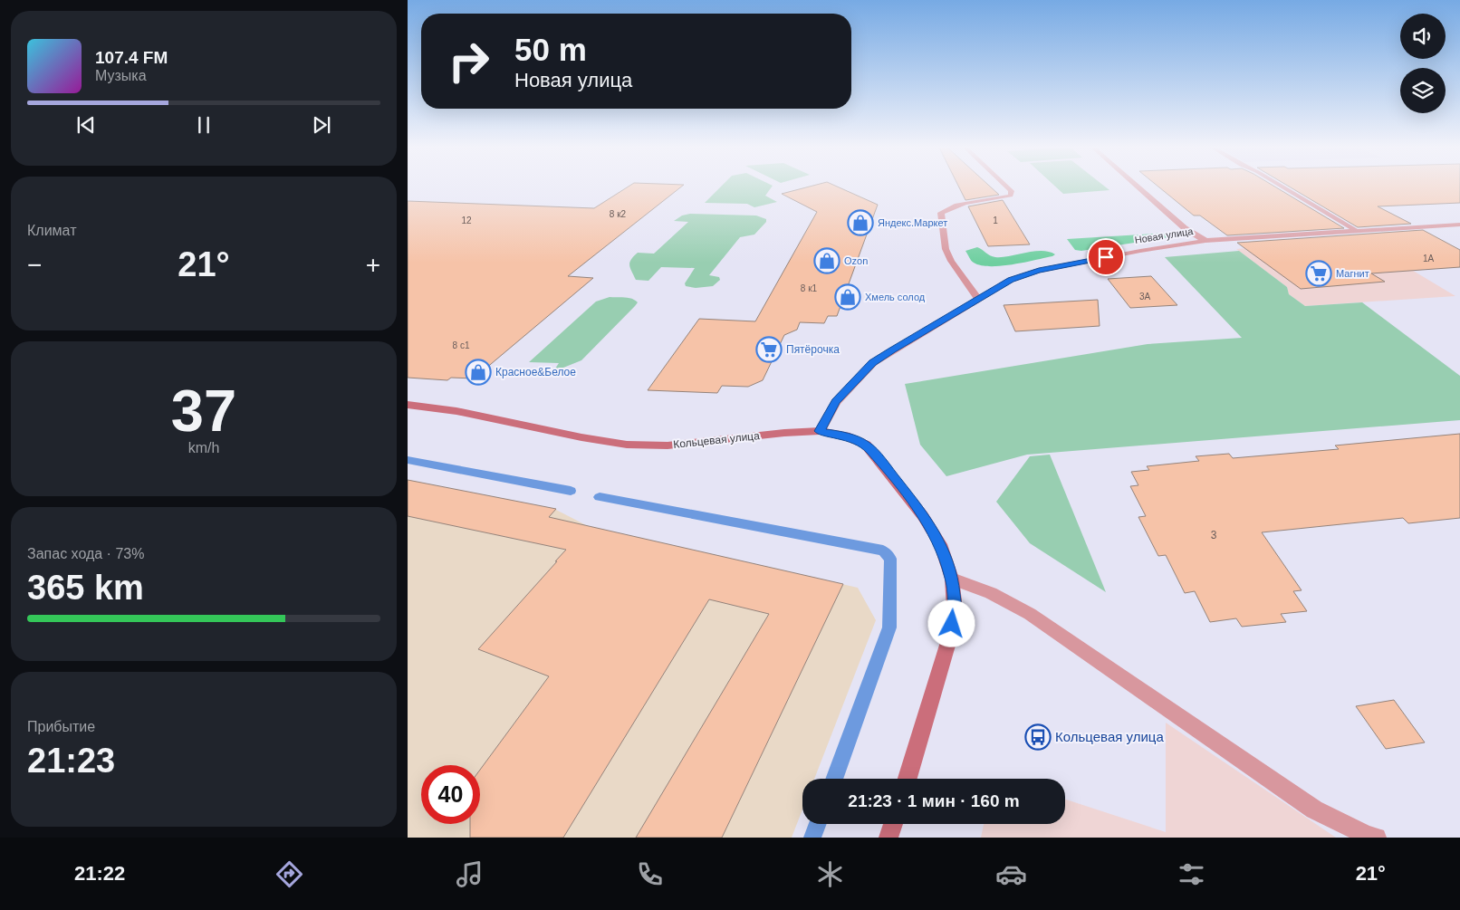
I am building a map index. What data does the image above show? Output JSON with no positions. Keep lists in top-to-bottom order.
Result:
{
  "streets": {
    "street": ["Новая улица", "Кольцевая улица"]
  },
  "crossings": [
    ["Новая улица", "Кольцевая улица"]
  ],
  "places": {
    "shop": [
      "Яндекс.Маркет",
      "Ozon",
      "Хмель солод",
      "Красное&Белое"
    ],
    "supermarket": ["Магнит", "Пятёрочка"],
    "bus stop": ["Кольцевая улица"]
  },
  "house_numbers": [
    "8 к2",
    "12",
    "1",
    "1А",
    "8 к1",
    "3А",
    "8 с1",
    "3"
  ],
  "page": {
    "turn": ["50 m", "Новая улица"],
    "song": ["107.4 FM", "Музыка"],
    "tile": [
      "Климат",
      ["37", "km/h"],
      ["Запас хода · 73%", "365 km"],
      ["Прибытие", "21:23"]
    ],
    "heat": ["−", "21°", "+"],
    "limit": "40",
    "trip": "21:23 · 1 мин · 160 m",
    "tabs": ["21:22", "21°"]
  }
}
